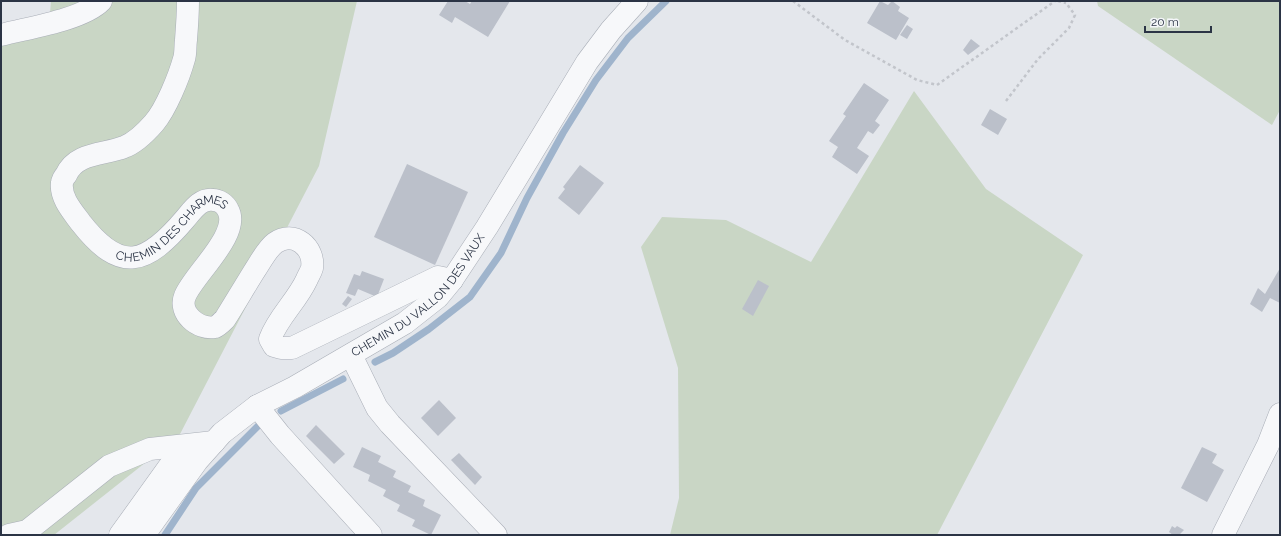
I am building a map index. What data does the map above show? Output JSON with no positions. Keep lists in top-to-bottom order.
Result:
{
  "streets": {
    "street": ["CHEMIN DES CHARMES", "CHEMIN DU VALLON DES VAUX"]
  },
  "crossings": [
    ["CHEMIN DES CHARMES", "CHEMIN DU VALLON DES VAUX"]
  ],
  "scale_bar": "20 m"
}
